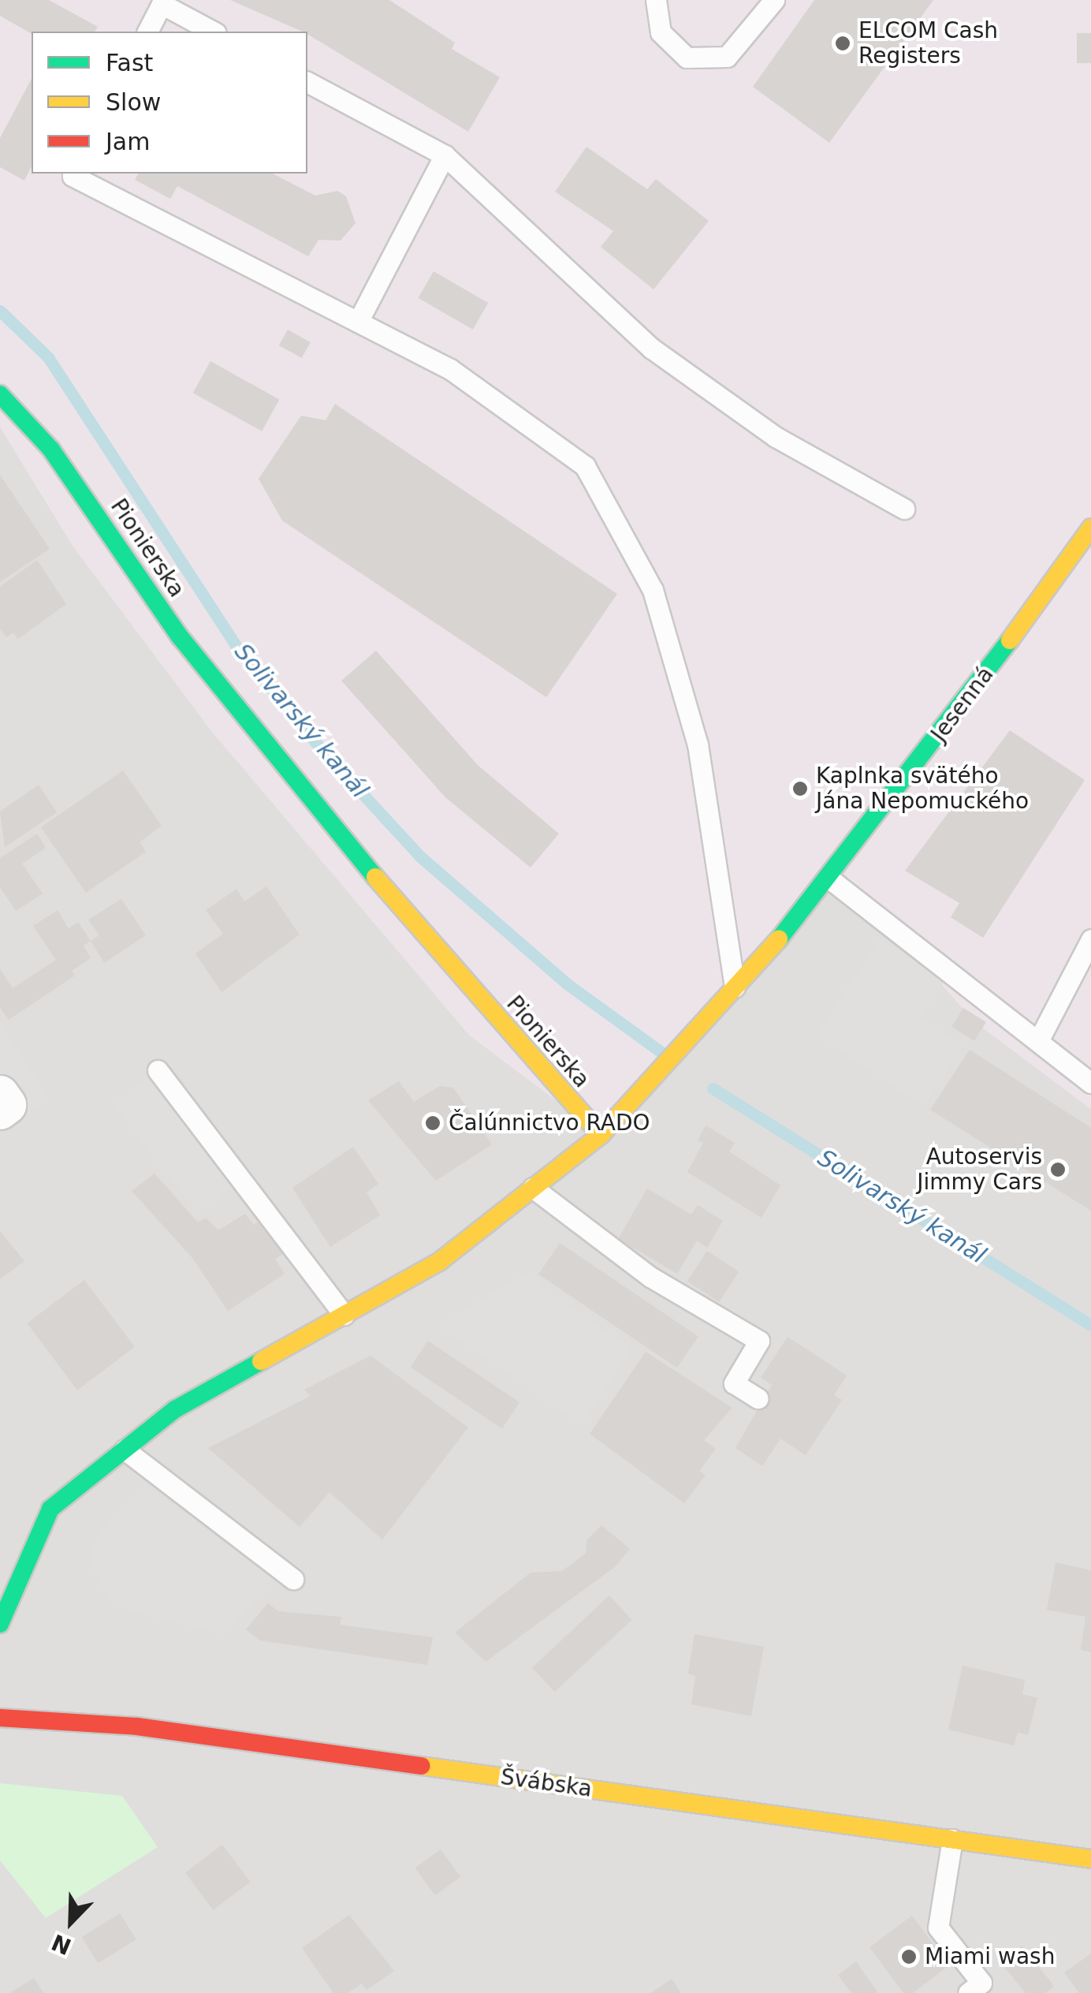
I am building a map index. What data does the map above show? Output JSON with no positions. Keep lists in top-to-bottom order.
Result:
{
  "streets": {
    "street": ["Pionierska", "Jesenná", "Švábska"]
  },
  "crossings": [
    ["Pionierska", "Jesenná"]
  ],
  "water": ["Solivarský kanál"],
  "places": [
    "ELCOM Cash Registers",
    "Kaplnka svätého Jána Nepomuckého",
    "Čalúnnictvo RADO",
    "Autoservis Jimmy Cars",
    "Miami wash"
  ],
  "legend": ["Fast", "Slow", "Jam"],
  "north": "bottom left"
}
